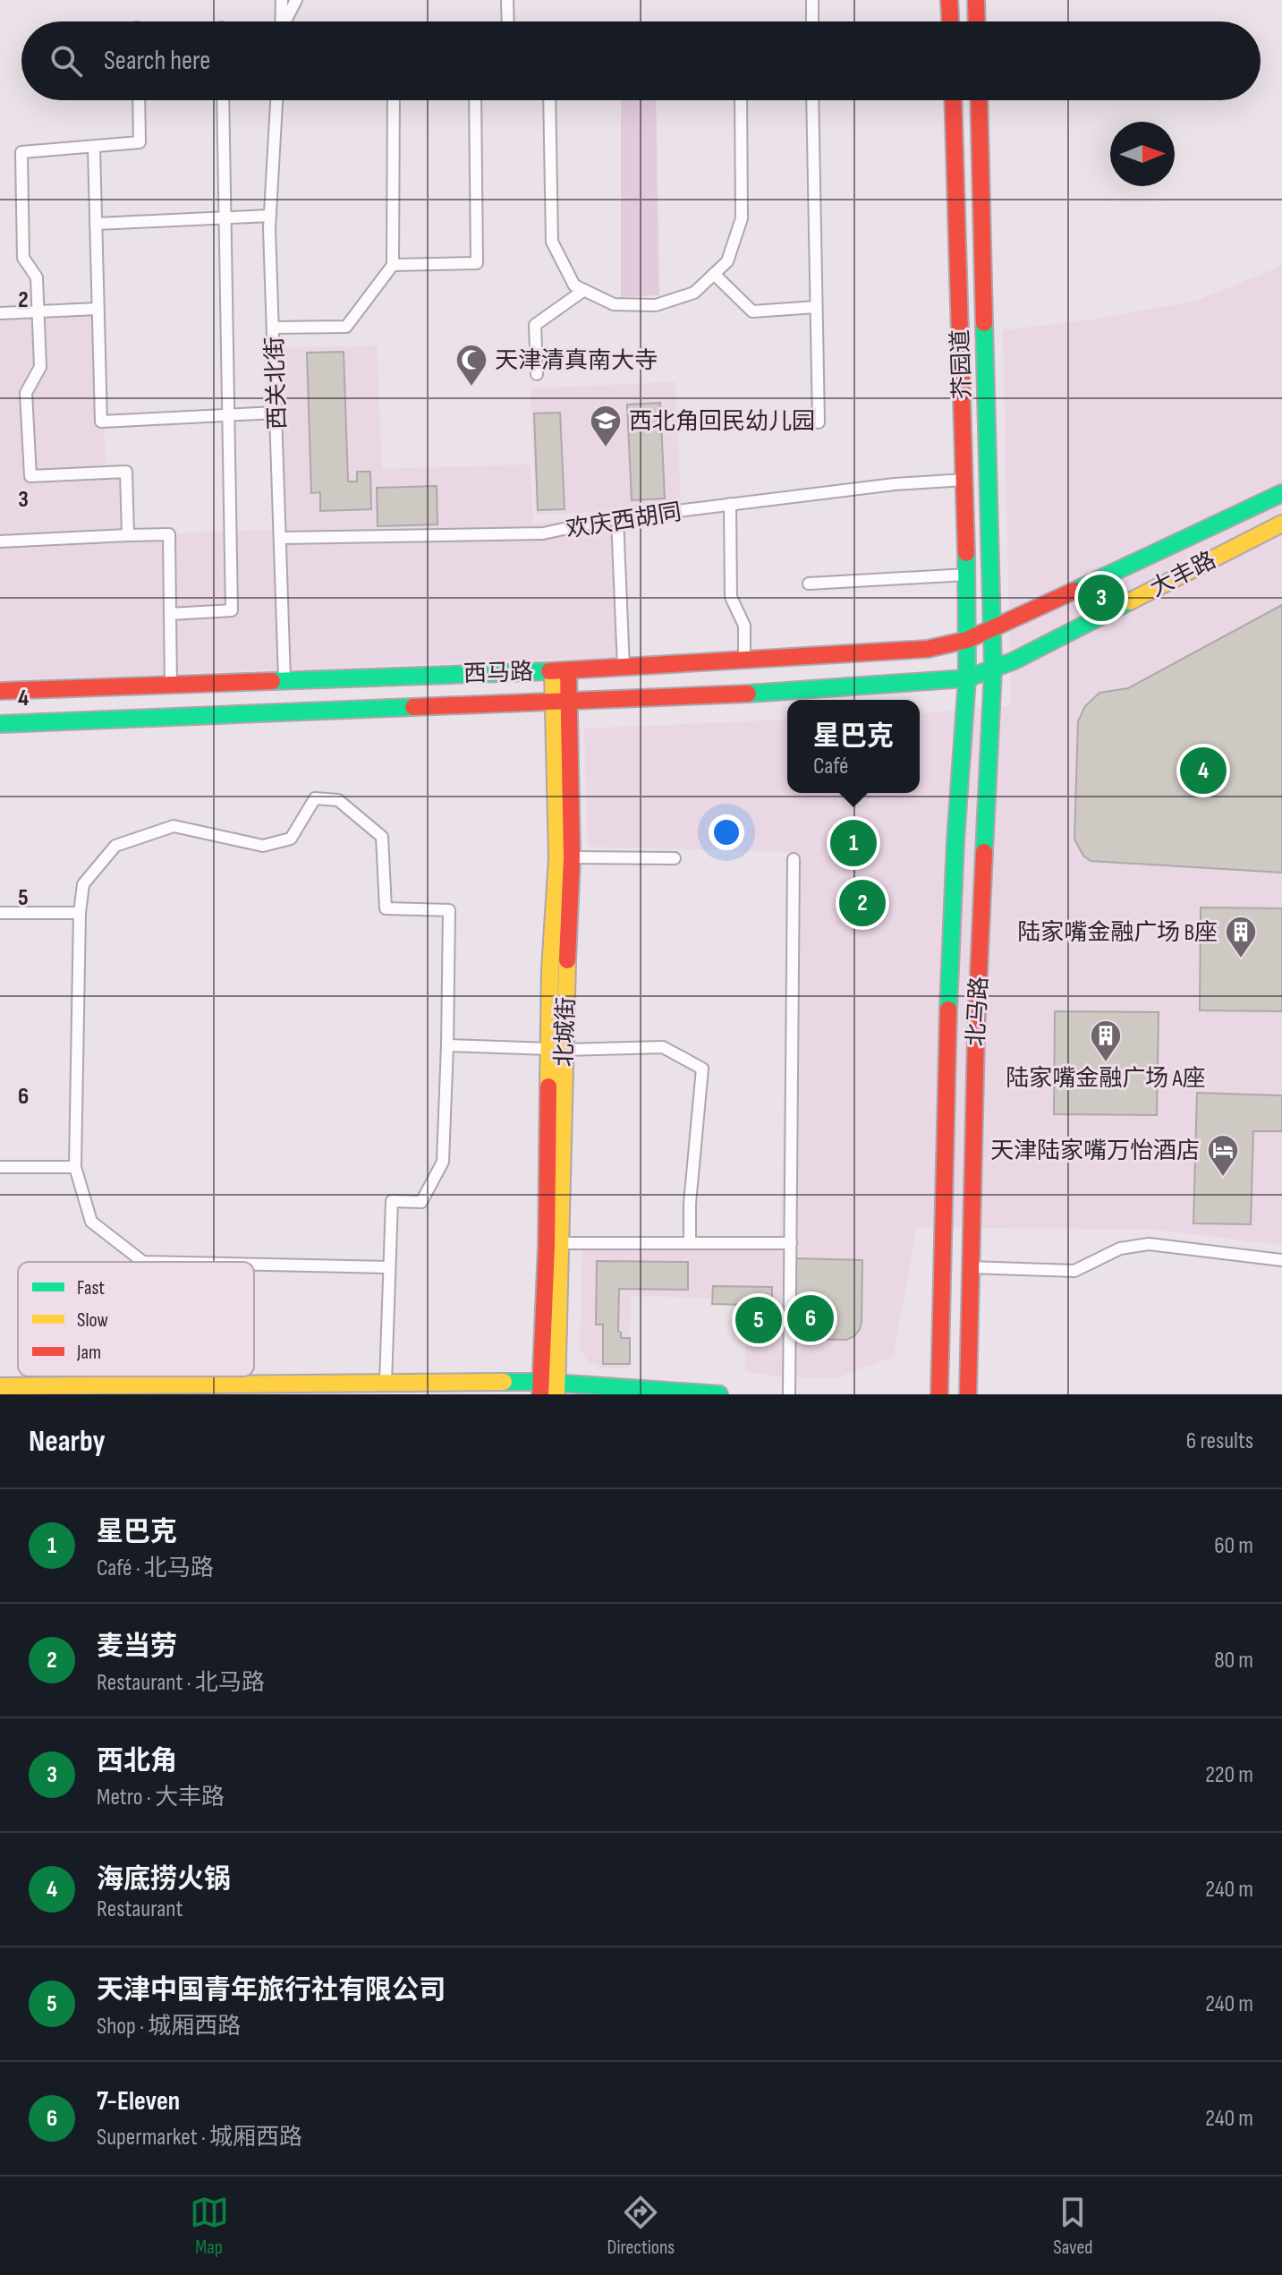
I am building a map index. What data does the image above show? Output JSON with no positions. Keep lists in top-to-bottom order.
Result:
{
  "streets": {
    "main road": [
      "芥园道",
      "大丰路",
      "西马路",
      "北马路",
      "北城街"
    ],
    "street": ["西关北街", "欢庆西胡同"]
  },
  "crossings": [
    ["芥园道", "欢庆西胡同"],
    ["芥园道", "大丰路"],
    ["芥园道", "西马路"],
    ["芥园道", "北马路"],
    ["西关北街", "欢庆西胡同"],
    ["西关北街", "西马路"],
    ["大丰路", "西马路"],
    ["大丰路", "北马路"],
    ["西马路", "北马路"],
    ["西马路", "北城街"]
  ],
  "places": {
    "mosque": ["天津清真南大寺"],
    "school or university": ["西北角回民幼儿园"],
    "building": ["陆家嘴金融广场 B座", "陆家嘴金融广场 A座"],
    "hotel": ["天津陆家嘴万怡酒店"]
  },
  "legend": ["Fast", "Slow", "Jam"],
  "north": "right",
  "page": {
    "search": "Search here",
    "pins": [
      "3",
      "4",
      "1",
      "2",
      "6",
      "5"
    ],
    "popup": ["星巴克", "Café"],
    "heading": ["Nearby", "6 results"],
    "list": [
      {
        "mark": "1",
        "name": "星巴克",
        "note": "Café · 北马路",
        "value": "60 m"
      },
      {
        "mark": "2",
        "name": "麦当劳",
        "note": "Restaurant · 北马路",
        "value": "80 m"
      },
      {
        "mark": "3",
        "name": "西北角",
        "note": "Metro · 大丰路",
        "value": "220 m"
      },
      {
        "mark": "4",
        "name": "海底捞火锅",
        "note": "Restaurant",
        "value": "240 m"
      },
      {
        "mark": "5",
        "name": "天津中国青年旅行社有限公司",
        "note": "Shop · 城厢西路",
        "value": "240 m"
      },
      {
        "mark": "6",
        "name": "7-Eleven",
        "note": "Supermarket · 城厢西路",
        "value": "240 m"
      }
    ],
    "nav": ["Map", "Directions", "Saved"]
  },
  "grid": {
    "rows": [
      "2",
      "3",
      "4",
      "5",
      "6"
    ]
  }
}
